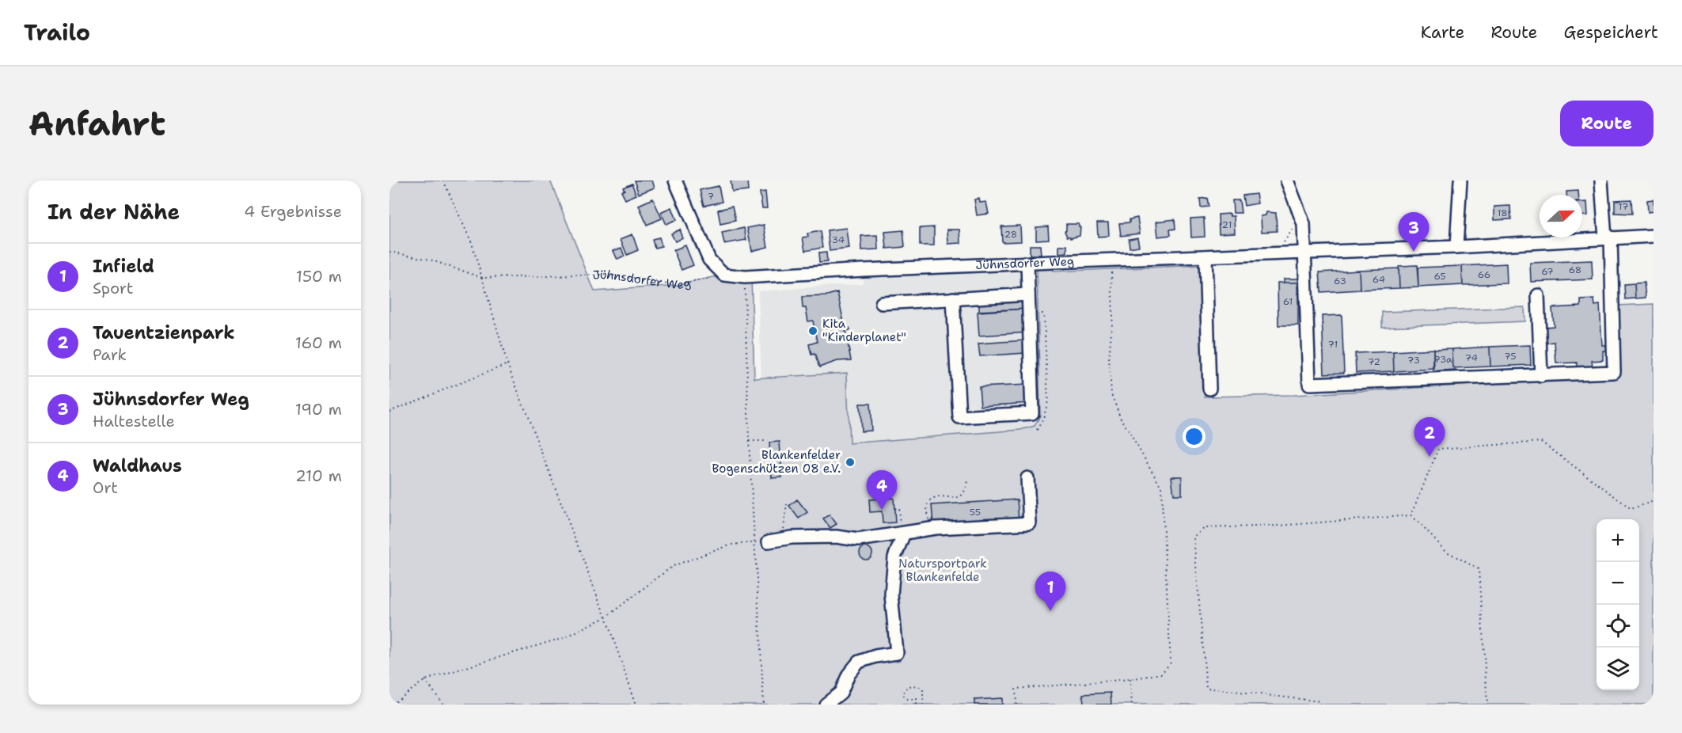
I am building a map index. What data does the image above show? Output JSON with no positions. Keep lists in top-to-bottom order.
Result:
{
  "streets": {
    "street": ["Jühnsdorfer Weg"]
  },
  "parks": ["Natursportpark Blankenfelde"],
  "places": ["Kita \"Kinderplanet\"", "Blankenfelder Bogenschützen 08 e.V."],
  "house_numbers": [
    "7",
    "17",
    "18",
    "21",
    "28",
    "34",
    "68",
    "67",
    "66",
    "65",
    "64",
    "63",
    "61",
    "71",
    "75",
    "74",
    "73a",
    "73",
    "72",
    "55"
  ],
  "north": "right",
  "page": {
    "header": "Trailo",
    "nav": ["Karte", "Route", "Gespeichert"],
    "buttons": "Route",
    "title": "Anfahrt",
    "heading": ["In der Nähe", "4 Ergebnisse"],
    "pins": [
      "3",
      "2",
      "4",
      "1"
    ],
    "list": [
      {
        "mark": "1",
        "name": "Infield",
        "note": "Sport",
        "value": "150 m"
      },
      {
        "mark": "2",
        "name": "Tauentzienpark",
        "note": "Park",
        "value": "160 m"
      },
      {
        "mark": "3",
        "name": "Jühnsdorfer Weg",
        "note": "Haltestelle",
        "value": "190 m"
      },
      {
        "mark": "4",
        "name": "Waldhaus",
        "note": "Ort",
        "value": "210 m"
      }
    ],
    "map_buttons": ["+", "−"]
  }
}
